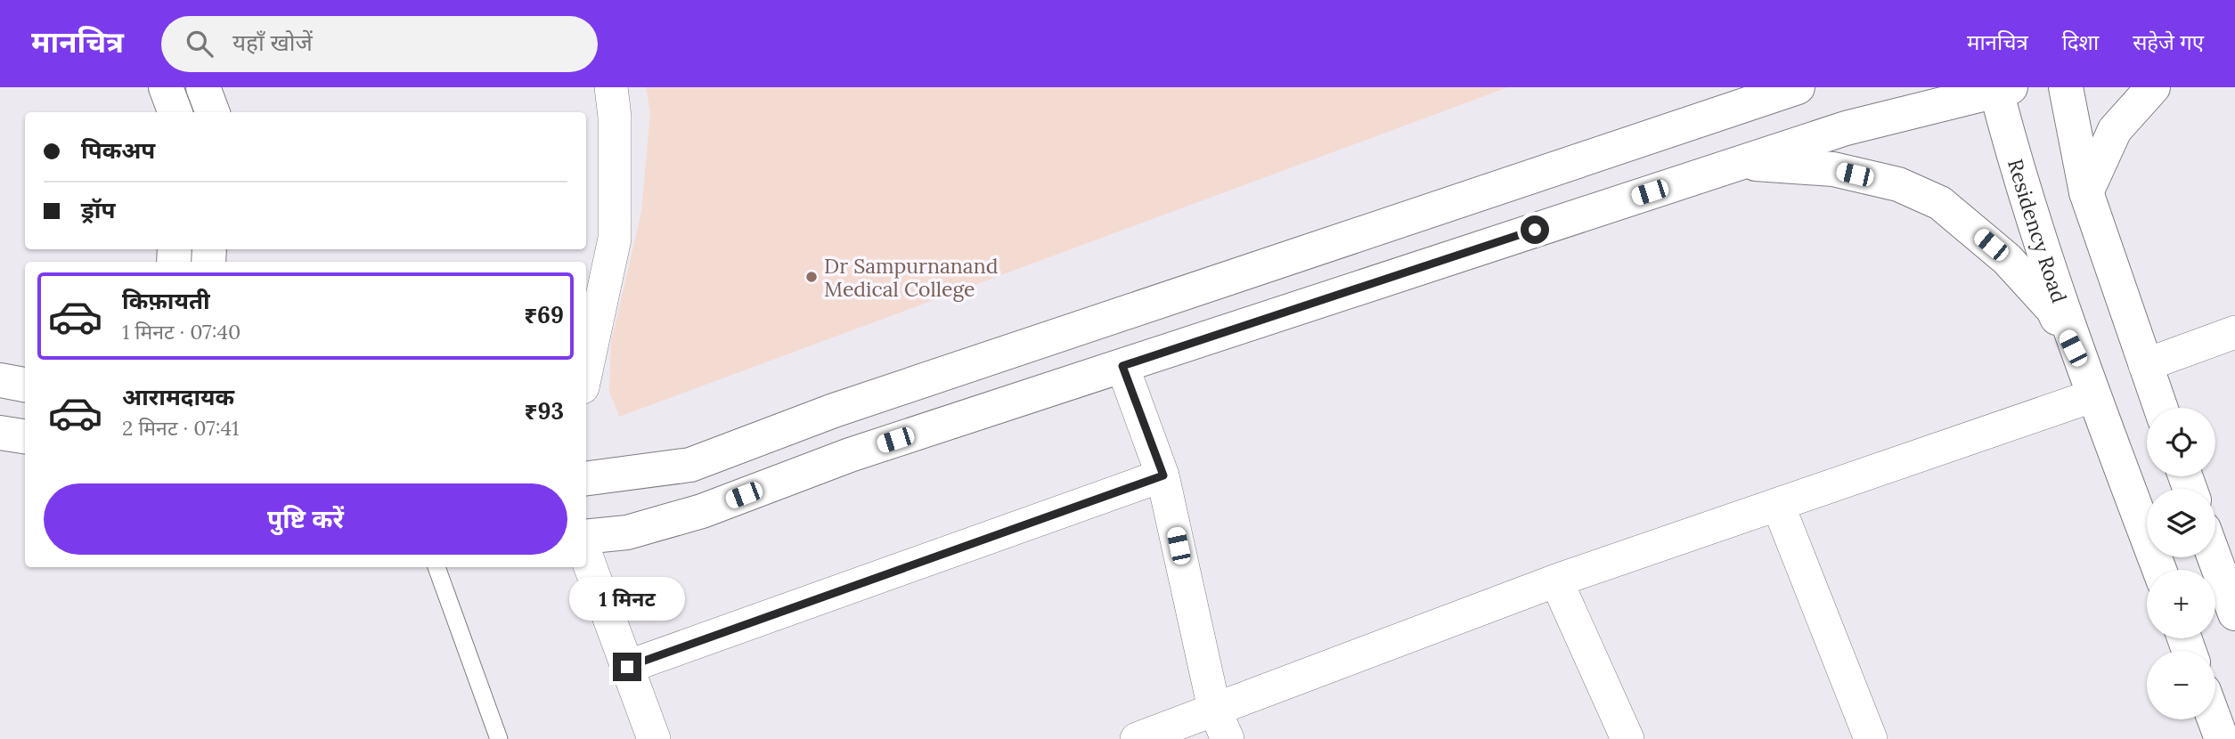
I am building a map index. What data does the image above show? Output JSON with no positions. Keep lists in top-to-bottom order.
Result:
{
  "streets": {
    "street": ["Residency Road"]
  },
  "places": ["Dr Sampurnanand Medical College"],
  "page": {
    "header": "मानचित्र",
    "search": "यहाँ खोजें",
    "nav": ["मानचित्र", "दिशा", "सहेजे गए"],
    "banner": ["पिकअप", "ड्रॉप"],
    "list": [
      {
        "name": "किफ़ायती",
        "note": "1 मिनट · 07:40",
        "value": "₹69"
      },
      {
        "name": "आरामदायक",
        "note": "2 मिनट · 07:41",
        "value": "₹93"
      }
    ],
    "map_buttons": ["+", "−"],
    "buttons": "पुष्टि करें",
    "bubble": "1 मिनट"
  }
}
